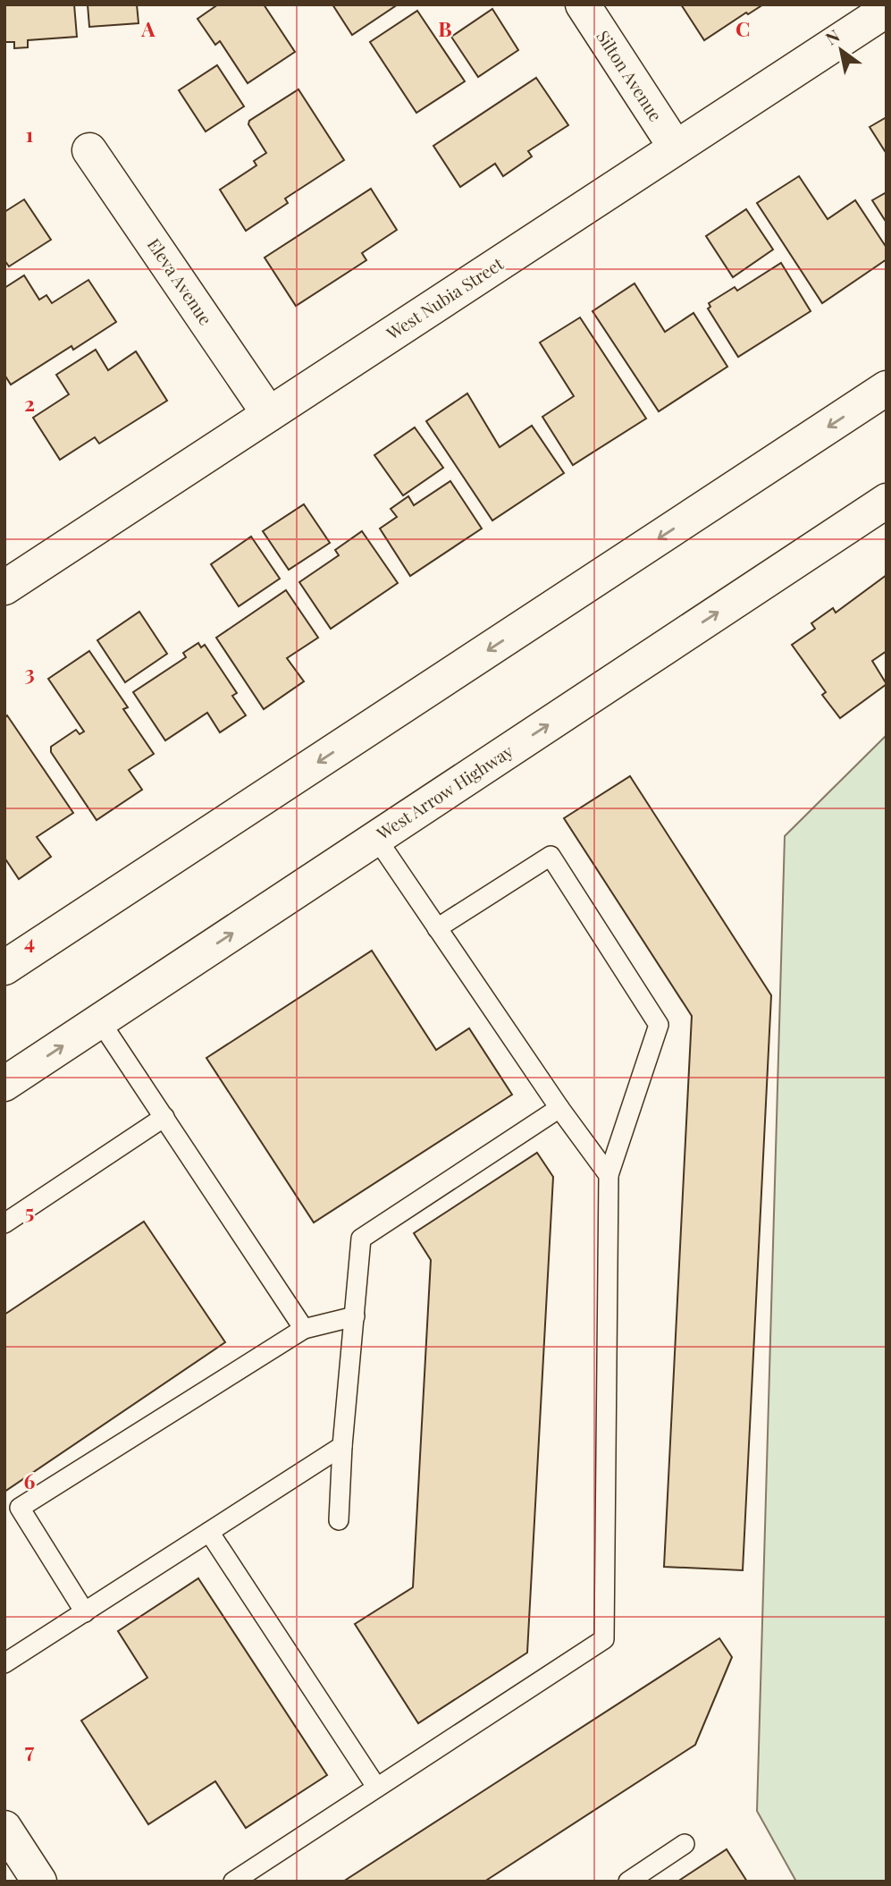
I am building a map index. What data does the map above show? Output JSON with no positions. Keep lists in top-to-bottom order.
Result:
{
  "streets": {
    "main road": [
      "Silton Avenue",
      "Eleva Avenue",
      "West Nubia Street",
      "West Arrow Highway"
    ]
  },
  "crossings": [
    ["Silton Avenue", "West Nubia Street"],
    ["Eleva Avenue", "West Nubia Street"]
  ],
  "north": "top left",
  "grid": {
    "columns": ["A", "B", "C"],
    "rows": [
      "1",
      "2",
      "3",
      "4",
      "5",
      "6",
      "7"
    ]
  }
}
